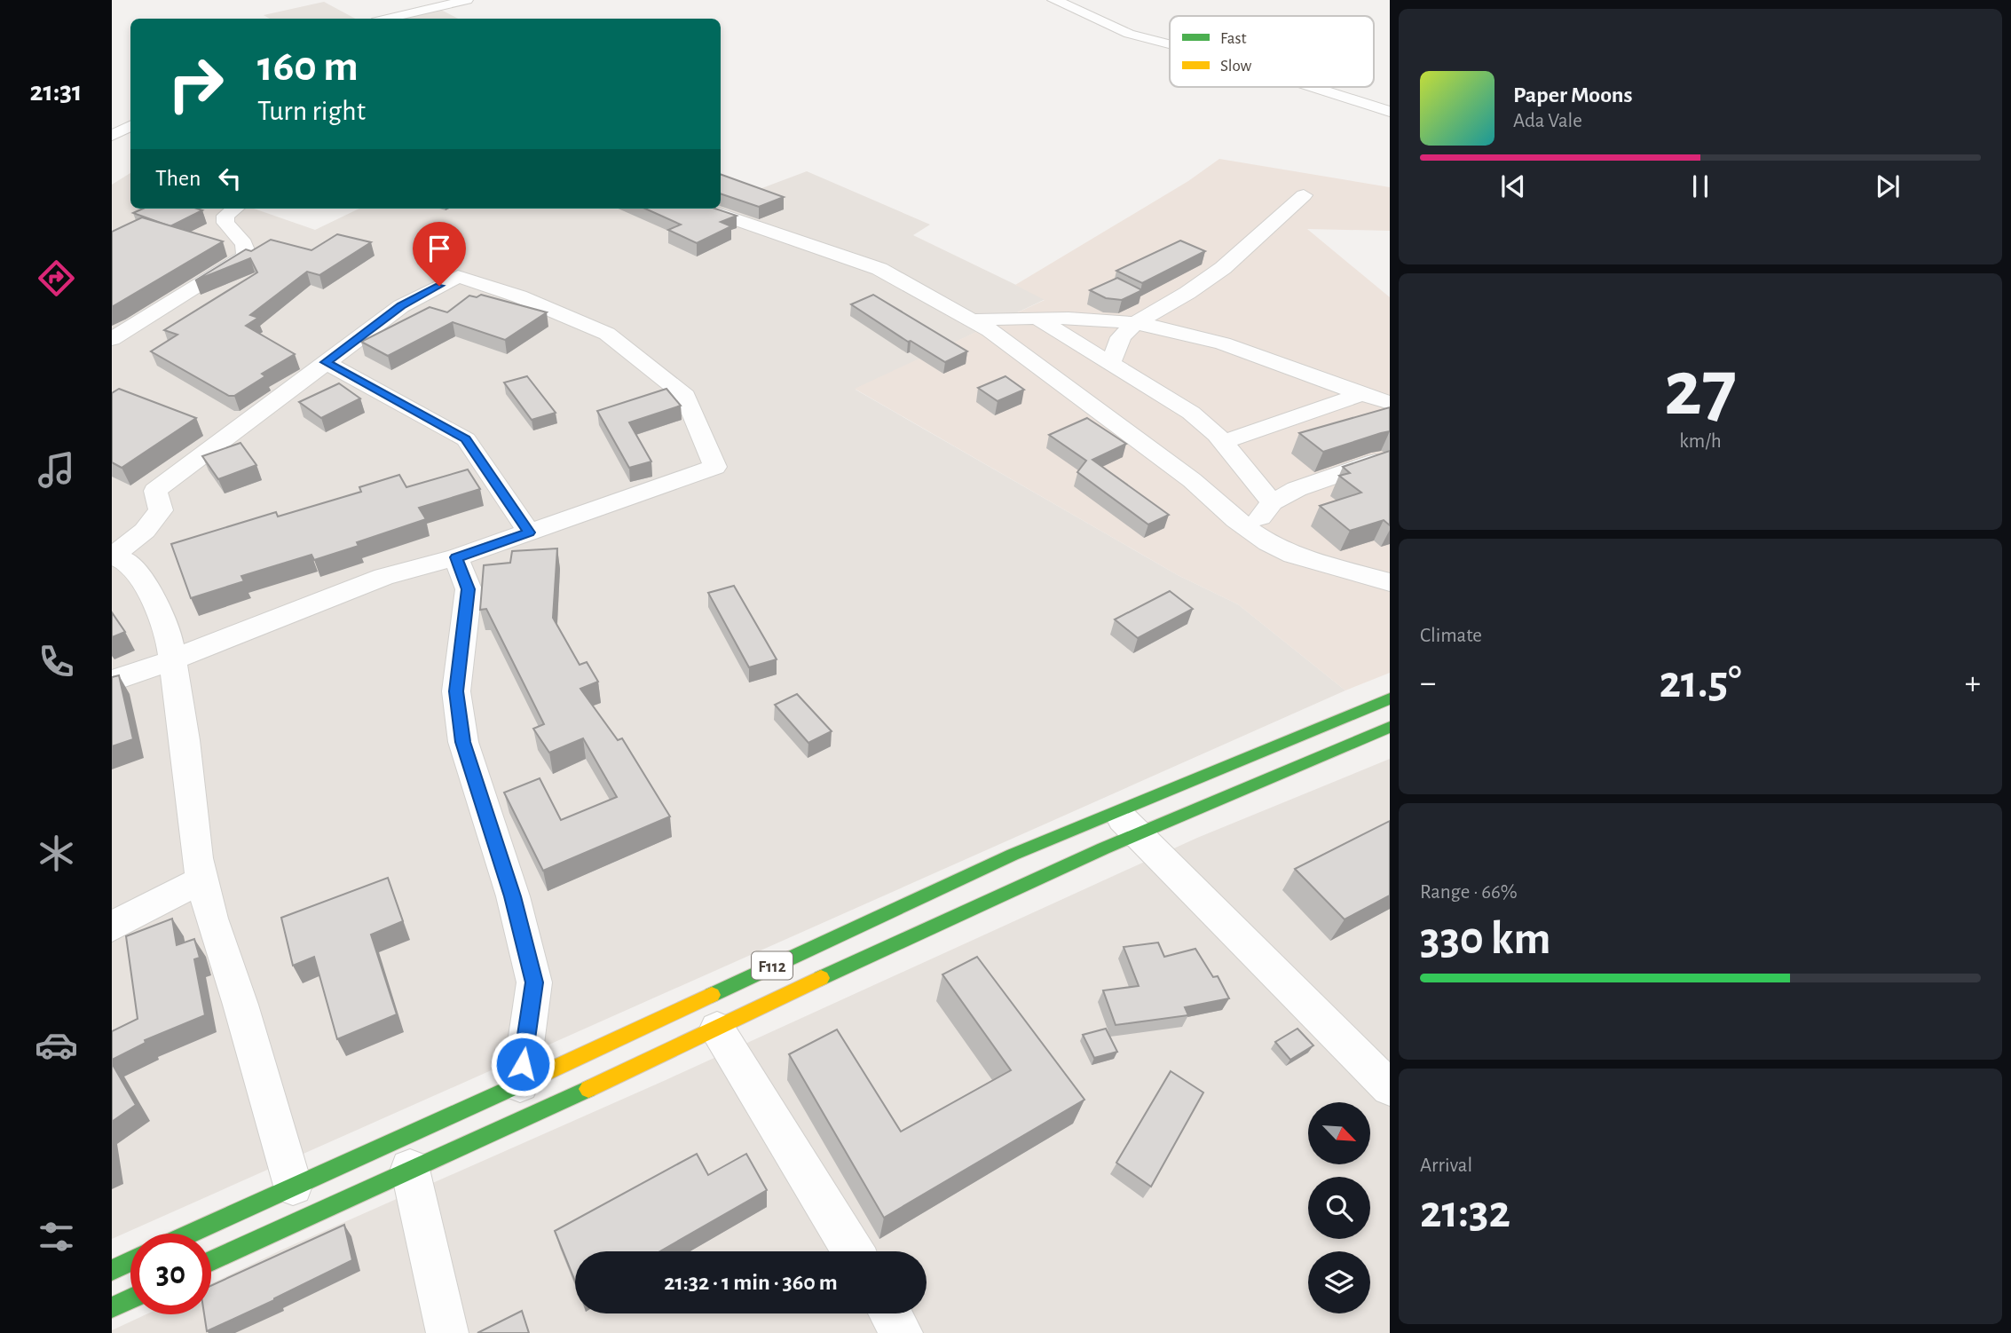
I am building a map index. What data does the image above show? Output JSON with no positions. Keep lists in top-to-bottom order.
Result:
{
  "streets": {
    "main road": ["F112"]
  },
  "legend": ["Fast", "Slow"],
  "north": "bottom right",
  "page": {
    "tabs": "21:31",
    "turn": ["160 m", "Turn right"],
    "song": ["Paper Moons", "Ada Vale"],
    "then": "Then",
    "tile": [
      ["27", "km/h"],
      "Climate",
      ["Range · 66%", "330 km"],
      ["Arrival", "21:32"]
    ],
    "heat": ["−", "21.5°", "+"],
    "limit": "30",
    "trip": "21:32 · 1 min · 360 m"
  }
}
